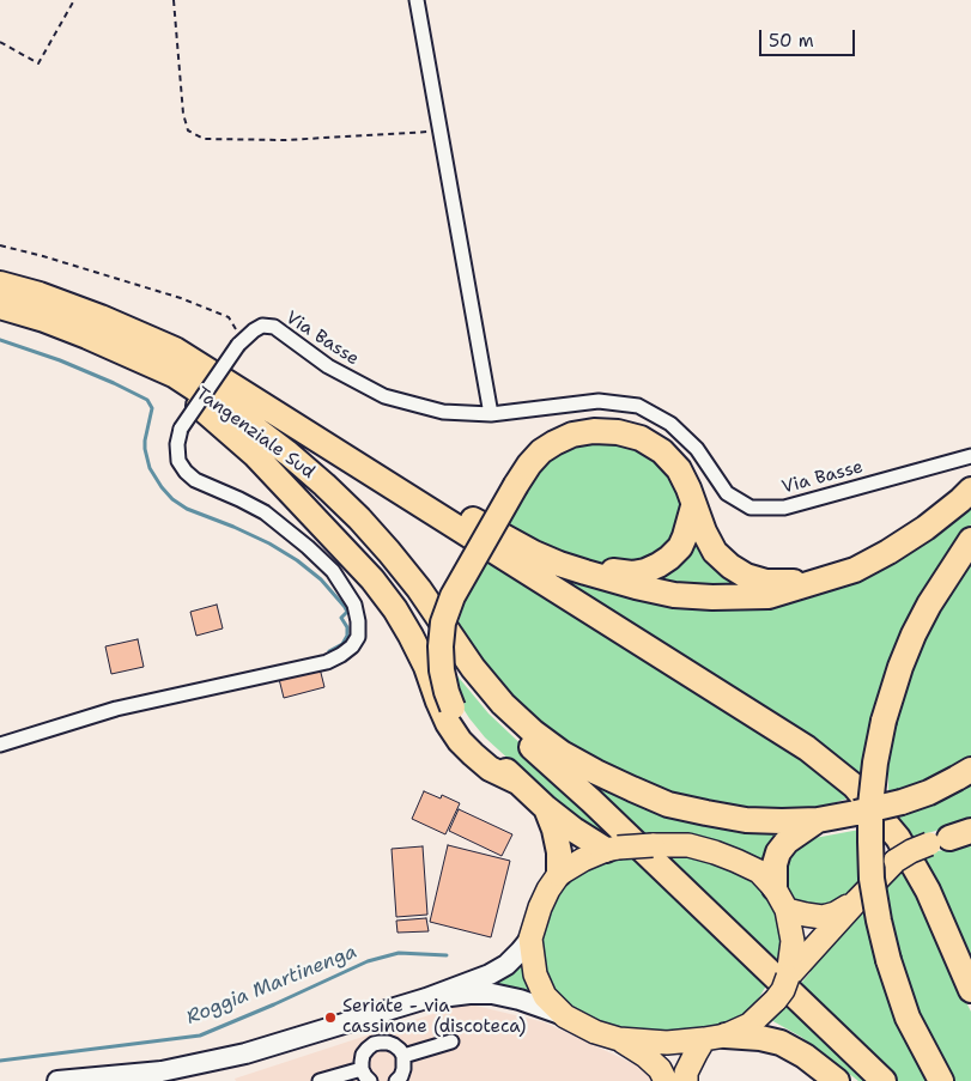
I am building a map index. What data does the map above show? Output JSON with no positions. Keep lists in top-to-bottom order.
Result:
{
  "streets": {
    "highway": ["Tangenziale Sud"],
    "street": ["Via Basse"]
  },
  "water": ["Roggia Martinenga"],
  "places": ["Seriate - via cassinone (discoteca)"],
  "scale_bar": "50 m"
}
